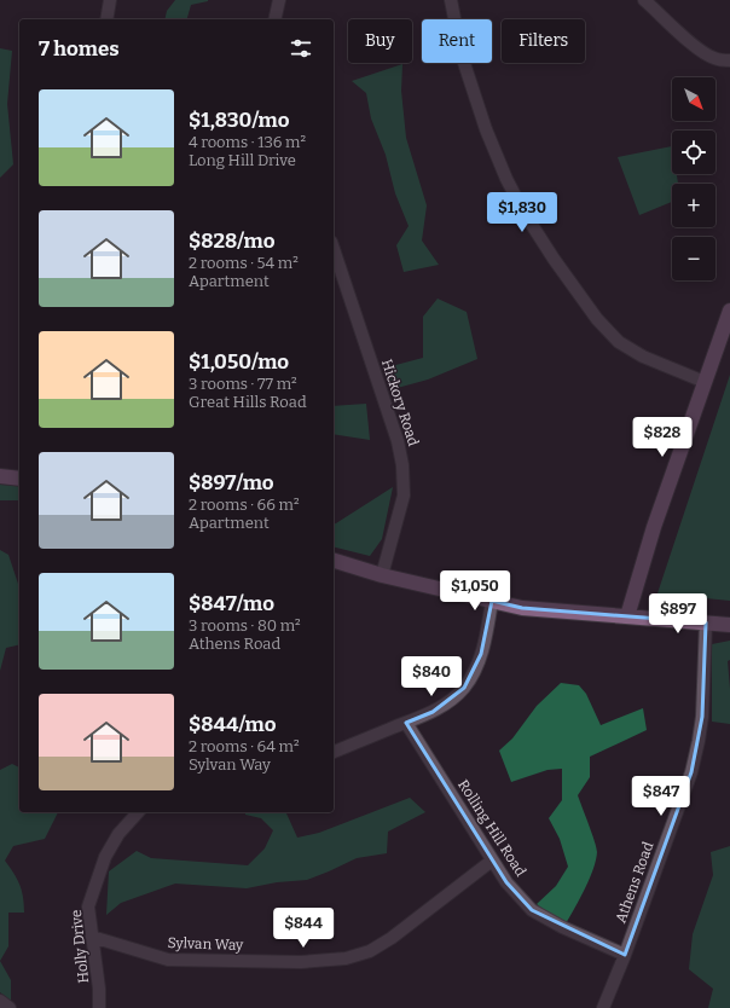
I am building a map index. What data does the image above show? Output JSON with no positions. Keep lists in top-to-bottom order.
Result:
{
  "streets": {
    "street": [
      "Hickory Road",
      "Rolling Hill Road",
      "Athens Road",
      "Sylvan Way",
      "Holly Drive"
    ]
  },
  "crossings": [
    ["Rolling Hill Road", "Athens Road"],
    ["Rolling Hill Road", "Sylvan Way"],
    ["Sylvan Way", "Holly Drive"]
  ],
  "north": "bottom right",
  "page": {
    "chip": ["Buy", "Rent", "Filters"],
    "heading": "7 homes",
    "map_buttons": ["+", "−"],
    "list": [
      {
        "name": "$1,830/mo",
        "note": "4 rooms · 136 m² · Long Hill Drive"
      },
      {
        "name": "$828/mo",
        "note": "2 rooms · 54 m² · Apartment"
      },
      {
        "name": "$1,050/mo",
        "note": "3 rooms · 77 m² · Great Hills Road"
      },
      {
        "name": "$897/mo",
        "note": "2 rooms · 66 m² · Apartment"
      },
      {
        "name": "$847/mo",
        "note": "3 rooms · 80 m² · Athens Road"
      },
      {
        "name": "$844/mo",
        "note": "2 rooms · 64 m² · Sylvan Way"
      }
    ],
    "price": [
      "$1,830",
      "$828",
      "$1,050",
      "$897",
      "$840",
      "$847",
      "$844"
    ]
  }
}
